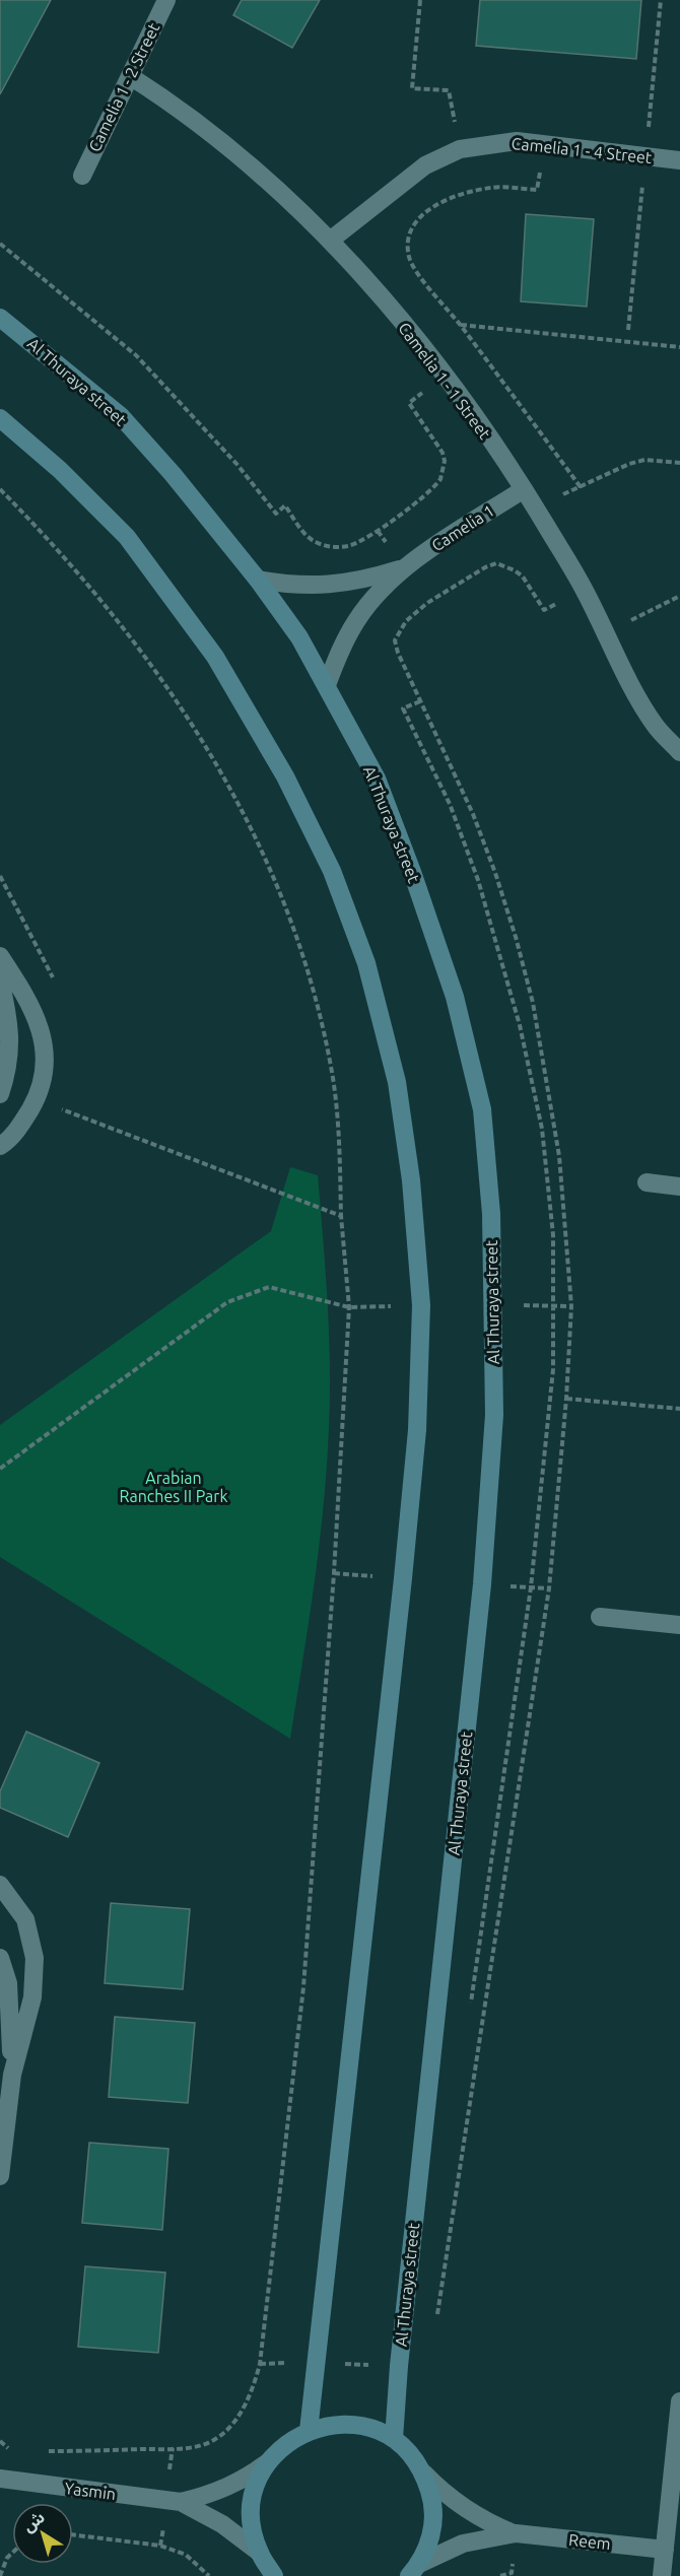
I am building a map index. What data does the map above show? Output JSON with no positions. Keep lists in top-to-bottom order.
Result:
{
  "streets": {
    "street": [
      "Camelia 1 - 2 Street",
      "Camelia 1 - 4 Street",
      "Camelia 1 - 1 Street",
      "Al Thuraya street",
      "Camelia 1",
      "Yasmin",
      "Reem"
    ]
  },
  "crossings": [
    ["Camelia 1 - 2 Street", "Camelia 1 - 1 Street"],
    ["Camelia 1 - 4 Street", "Camelia 1 - 1 Street"],
    ["Camelia 1 - 1 Street", "Camelia 1"],
    ["Al Thuraya street", "Camelia 1"]
  ],
  "parks": ["Arabian Ranches II Park"],
  "north": "top left"
}
